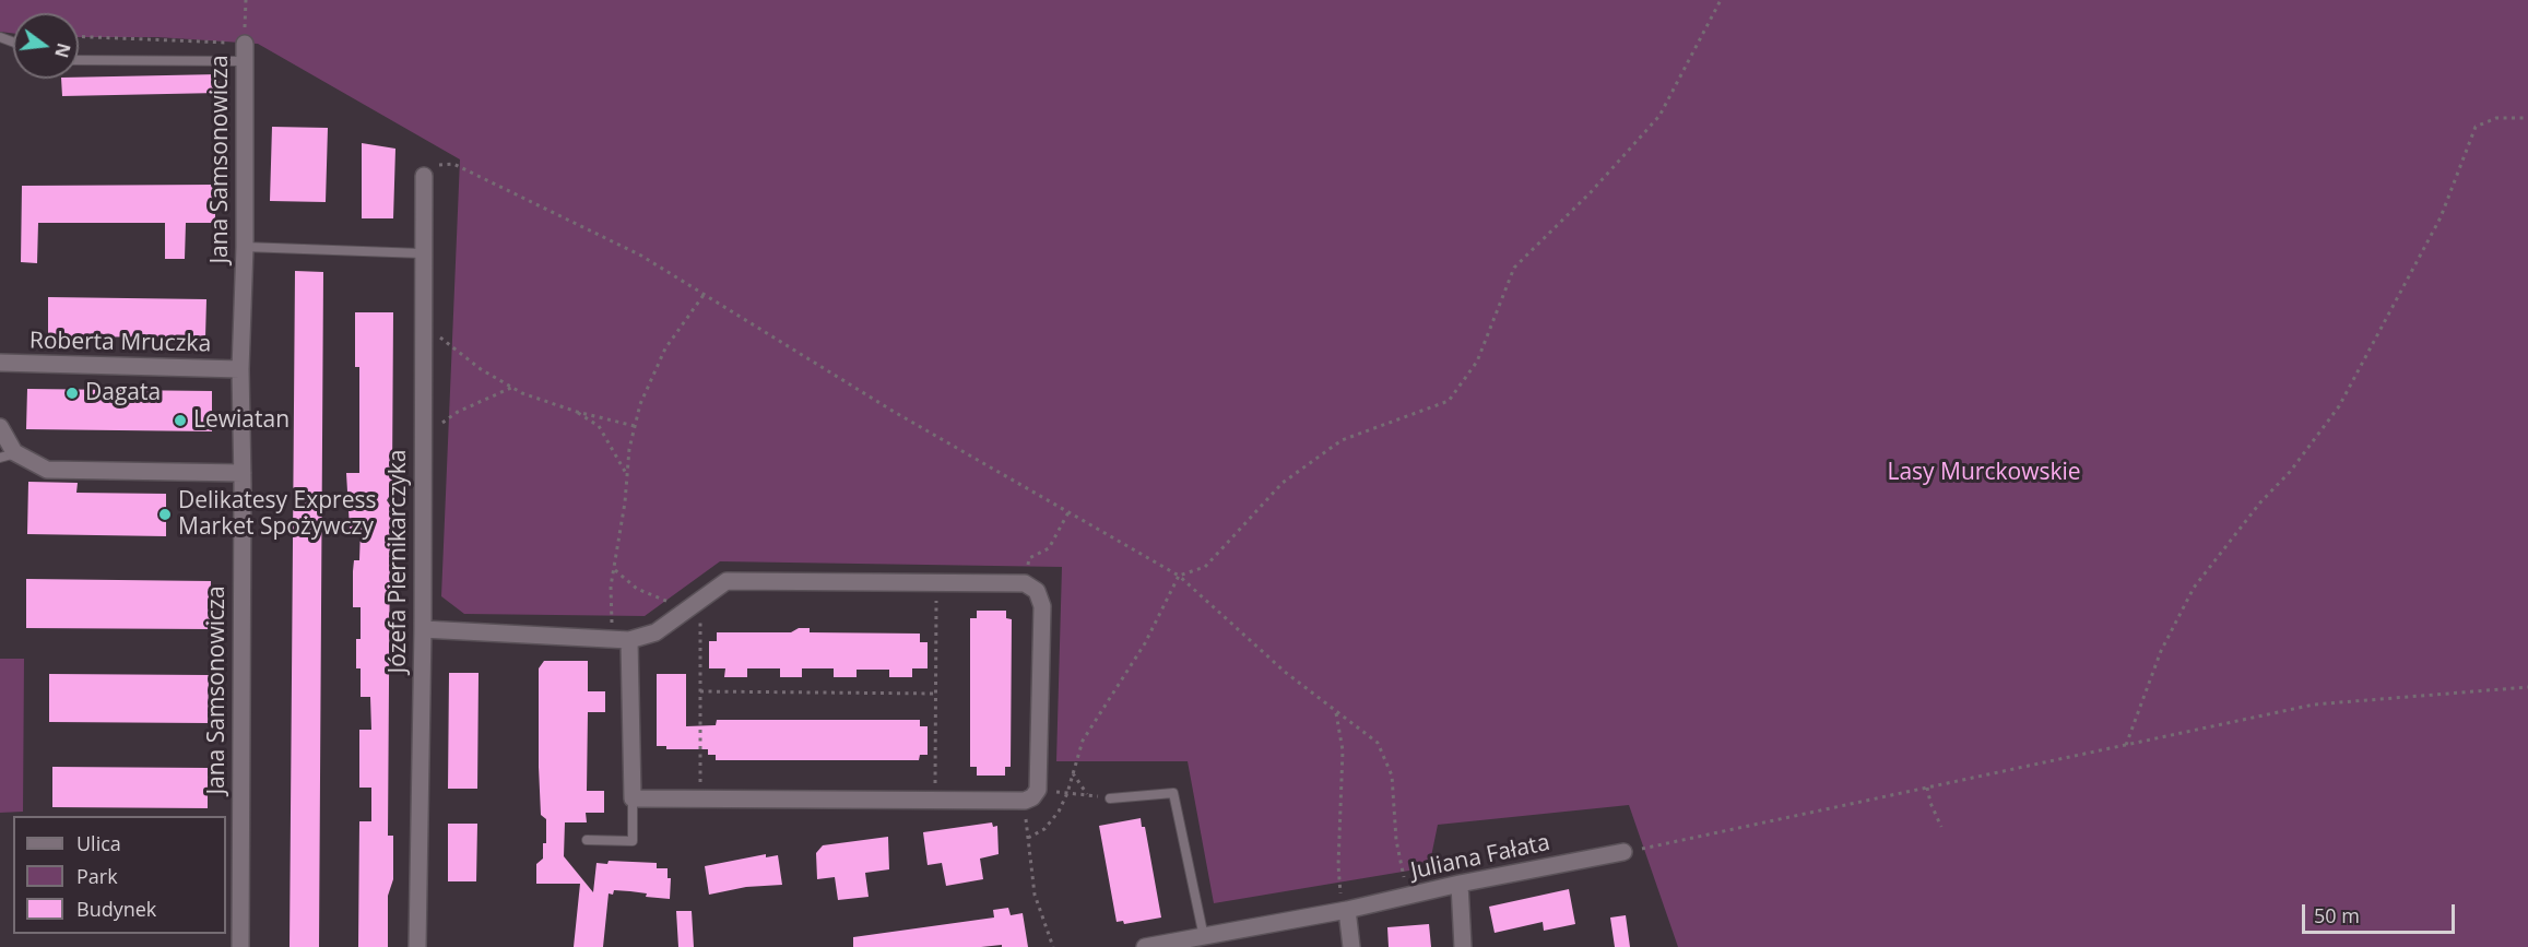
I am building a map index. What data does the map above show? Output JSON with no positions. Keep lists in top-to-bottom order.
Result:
{
  "streets": {
    "street": [
      "Jana Samsonowicza",
      "Roberta Mruczka",
      "Józefa Piernikarczyka",
      "Juliana Fałata"
    ]
  },
  "crossings": [
    ["Jana Samsonowicza", "Roberta Mruczka"]
  ],
  "parks": ["Lasy Murckowskie"],
  "places": ["Dagata", "Lewiatan", "Delikatesy Express Market Spożywczy"],
  "legend": ["Ulica", "Park", "Budynek"],
  "scale_bar": "50 m",
  "north": "right"
}
